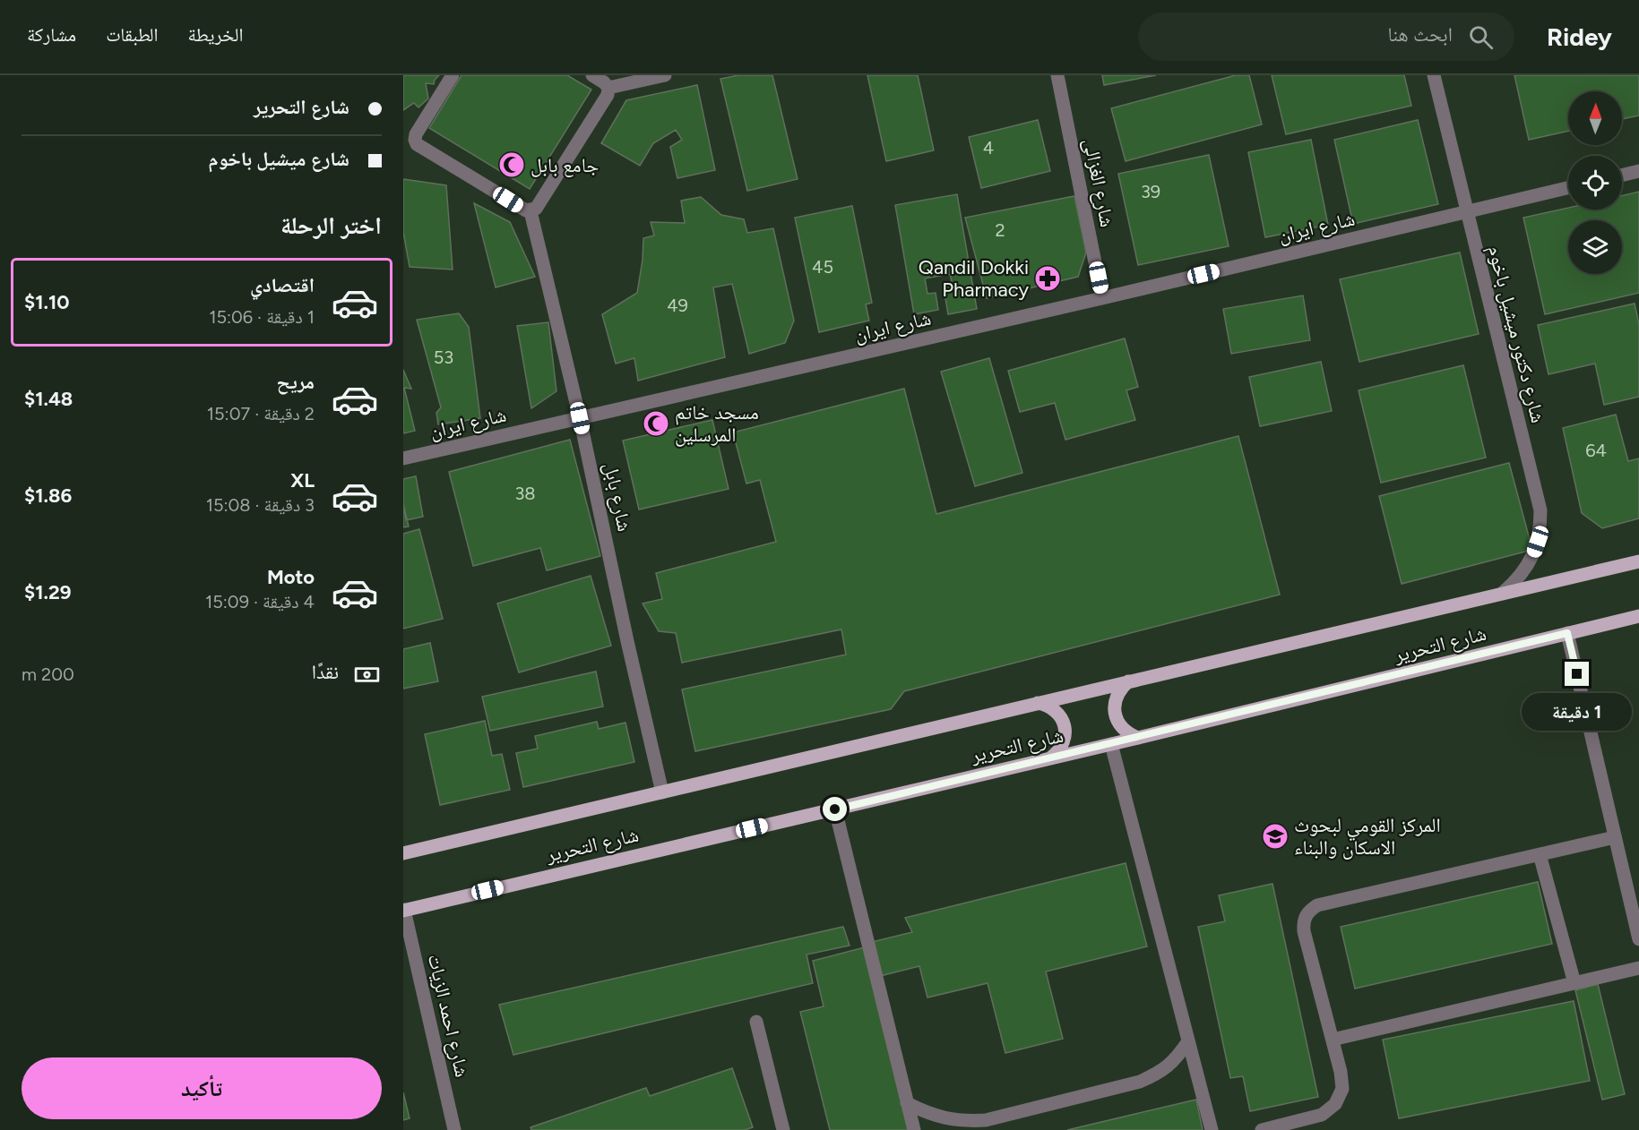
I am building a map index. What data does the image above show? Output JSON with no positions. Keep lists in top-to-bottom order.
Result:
{
  "streets": {
    "main road": ["شارع التحرير"],
    "street": [
      "شارع الغزالى",
      "شارع ايران",
      "شارع دكتور ميشيل باخوم",
      "شارع بابل",
      "شارع احمد الزيات"
    ]
  },
  "crossings": [
    ["شارع الغزالى", "شارع ايران"],
    ["شارع ايران", "شارع دكتور ميشيل باخوم"],
    ["شارع ايران", "شارع بابل"],
    ["شارع دكتور ميشيل باخوم", "شارع التحرير"],
    ["شارع بابل", "شارع التحرير"],
    ["شارع التحرير", "شارع احمد الزيات"]
  ],
  "places": {
    "mosque": ["جامع بابل", "مسجد خاتم المرسلين"],
    "pharmacy": ["Qandil Dokki Pharmacy"],
    "school or university": ["المركز القومي لبحوث الاسكان والبناء"]
  },
  "house_numbers": [
    "4",
    "39",
    "2",
    "45",
    "49",
    "53",
    "64",
    "38"
  ],
  "north": "top",
  "page": {
    "header": "Ridey",
    "search": "ابحث هنا",
    "nav": ["الخريطة", "الطبقات", "مشاركة"],
    "banner": ["شارع التحرير", "شارع ميشيل باخوم"],
    "heading": "اختر الرحلة",
    "list": [
      {
        "name": "اقتصادي",
        "note": "1 دقيقة · 15:06",
        "value": "$1.10"
      },
      {
        "name": "مريح",
        "note": "2 دقيقة · 15:07",
        "value": "$1.48"
      },
      {
        "name": "XL",
        "note": "3 دقيقة · 15:08",
        "value": "$1.86"
      },
      {
        "name": "Moto",
        "note": "4 دقيقة · 15:09",
        "value": "$1.29"
      }
    ],
    "pay": ["نقدًا", "200 m"],
    "bubble": "1 دقيقة",
    "buttons": "تأكيد"
  }
}
